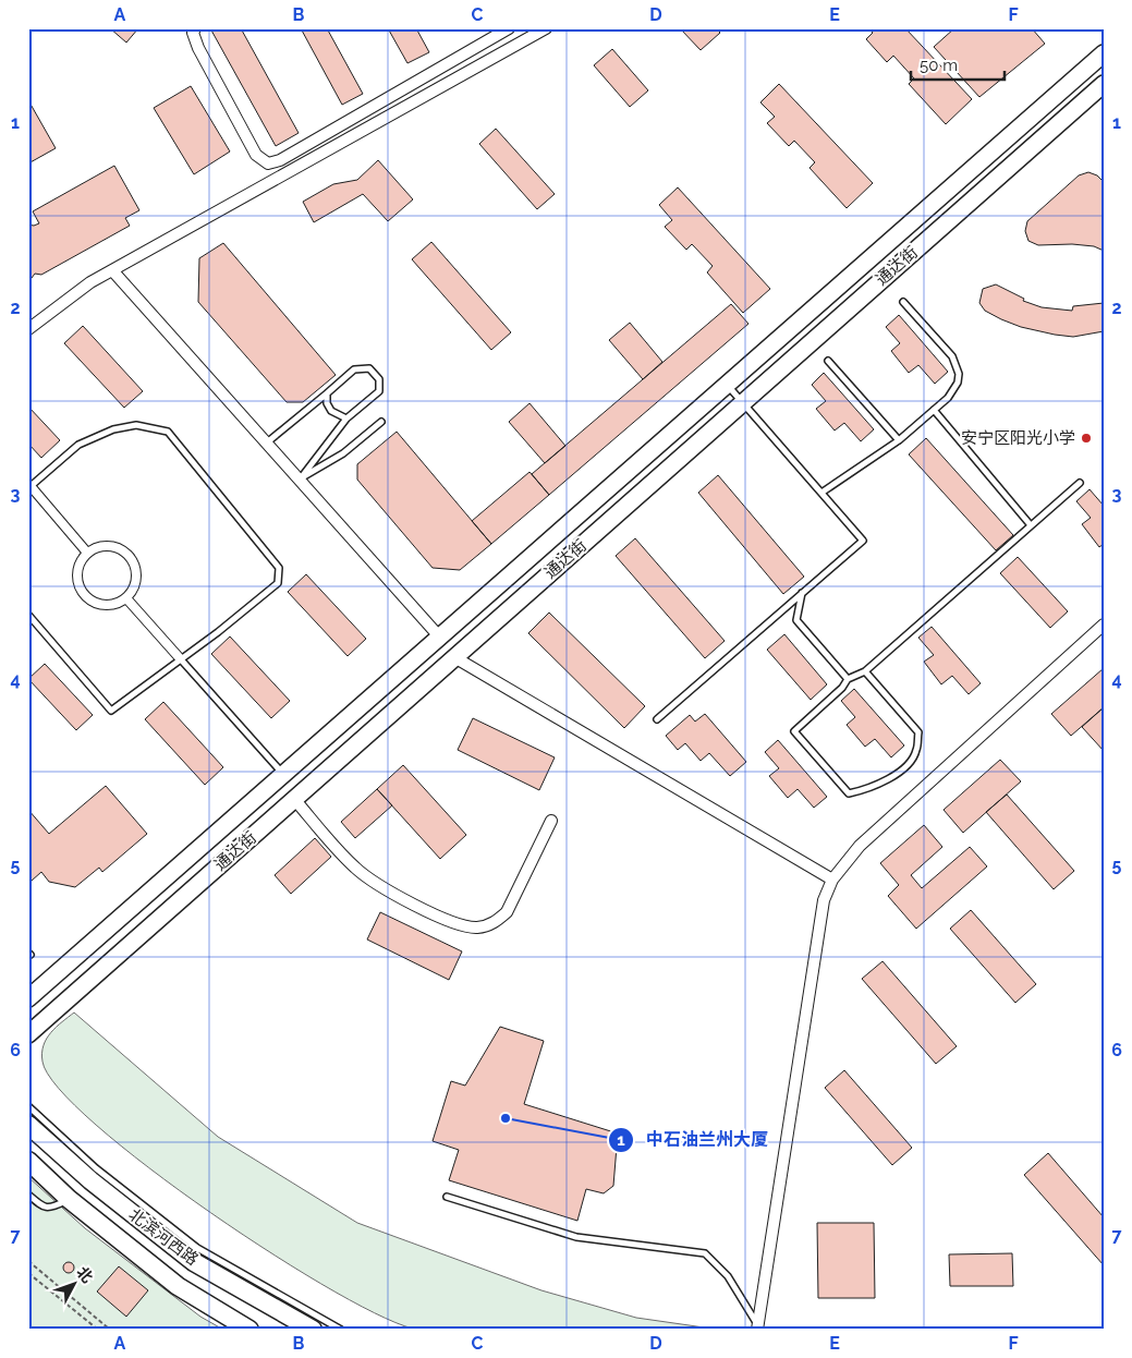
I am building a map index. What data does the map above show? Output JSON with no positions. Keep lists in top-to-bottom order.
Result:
{
  "streets": {
    "main road": ["通达街", "北滨河西路"]
  },
  "places": ["安宁区阳光小学", "中石油兰州大厦"],
  "scale_bar": "50 m",
  "north": "top right",
  "grid": {
    "columns": [
      "A",
      "B",
      "C",
      "D",
      "E",
      "F"
    ],
    "rows": [
      "1",
      "2",
      "3",
      "4",
      "5",
      "6",
      "7"
    ]
  }
}
